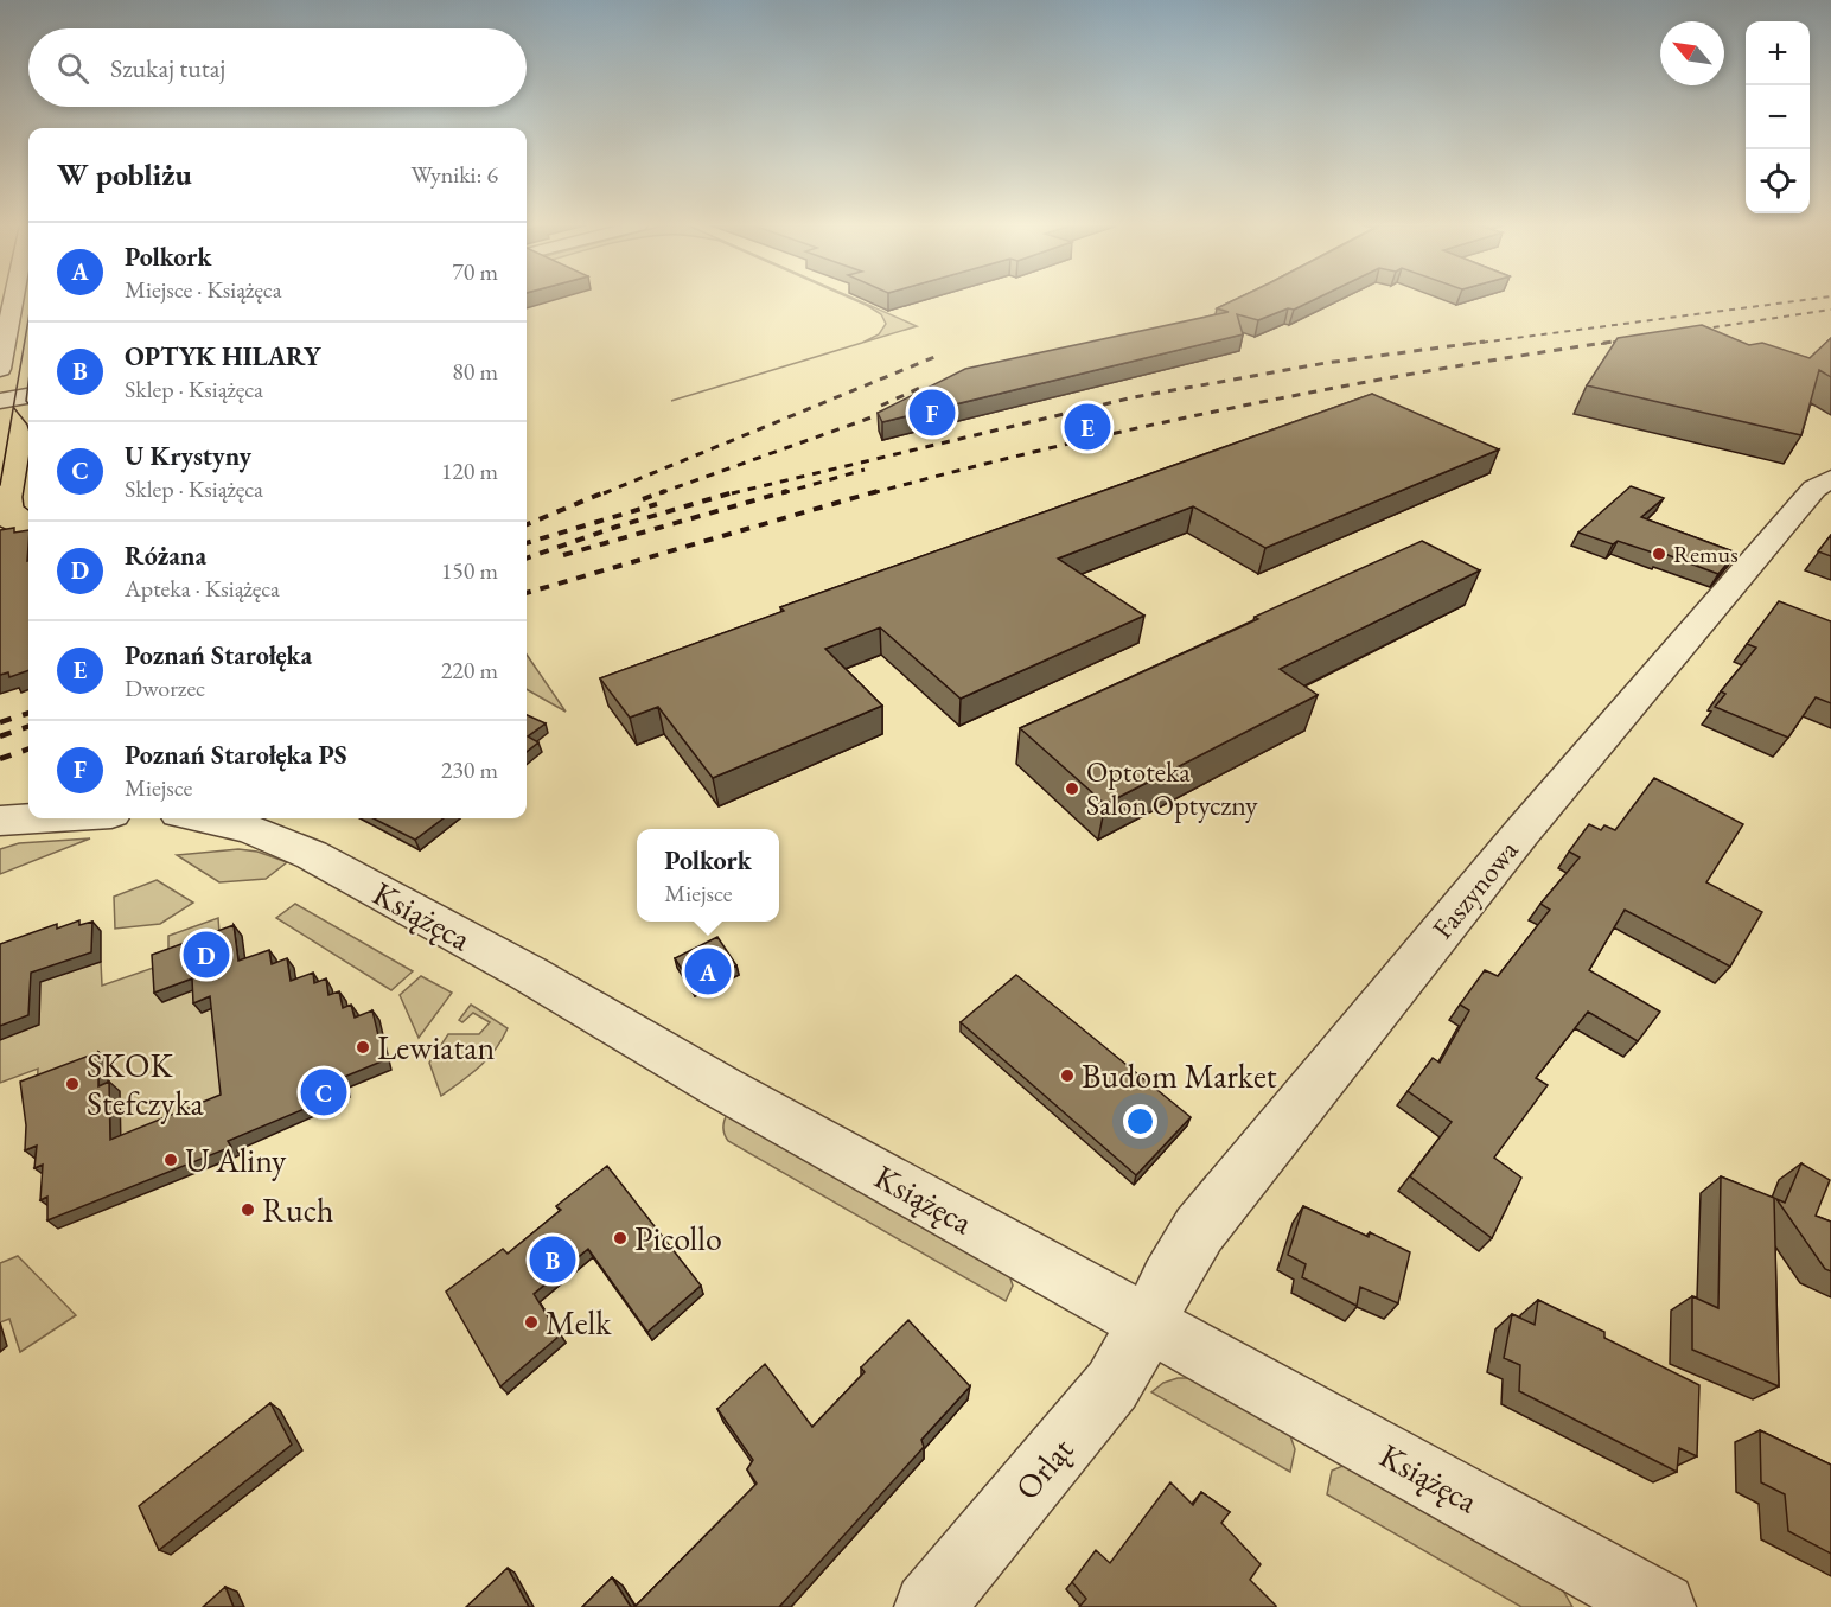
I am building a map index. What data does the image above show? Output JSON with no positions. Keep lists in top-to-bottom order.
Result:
{
  "streets": {
    "street": ["Faszynowa", "Książęca", "Orląt"]
  },
  "crossings": [
    ["Faszynowa", "Książęca"],
    ["Faszynowa", "Orląt"],
    ["Książęca", "Orląt"]
  ],
  "places": [
    "Remus",
    "Optoteka Salon Optyczny",
    "Lewiatan",
    "Budom Market",
    "SKOK Stefczyka",
    "U Aliny",
    "Ruch",
    "Picollo",
    "Melk"
  ],
  "north": "top left",
  "page": {
    "map_buttons": ["+", "−"],
    "search": "Szukaj tutaj",
    "heading": ["W pobliżu", "Wyniki: 6"],
    "list": [
      {
        "mark": "A",
        "name": "Polkork",
        "note": "Miejsce · Książęca",
        "value": "70 m"
      },
      {
        "mark": "B",
        "name": "OPTYK HILARY",
        "note": "Sklep · Książęca",
        "value": "80 m"
      },
      {
        "mark": "C",
        "name": "U Krystyny",
        "note": "Sklep · Książęca",
        "value": "120 m"
      },
      {
        "mark": "D",
        "name": "Różana",
        "note": "Apteka · Książęca",
        "value": "150 m"
      },
      {
        "mark": "E",
        "name": "Poznań Starołęka",
        "note": "Dworzec",
        "value": "220 m"
      },
      {
        "mark": "F",
        "name": "Poznań Starołęka PS",
        "note": "Miejsce",
        "value": "230 m"
      }
    ],
    "pins": [
      "F",
      "E",
      "D",
      "A",
      "C",
      "B"
    ],
    "popup": ["Polkork", "Miejsce"]
  }
}
